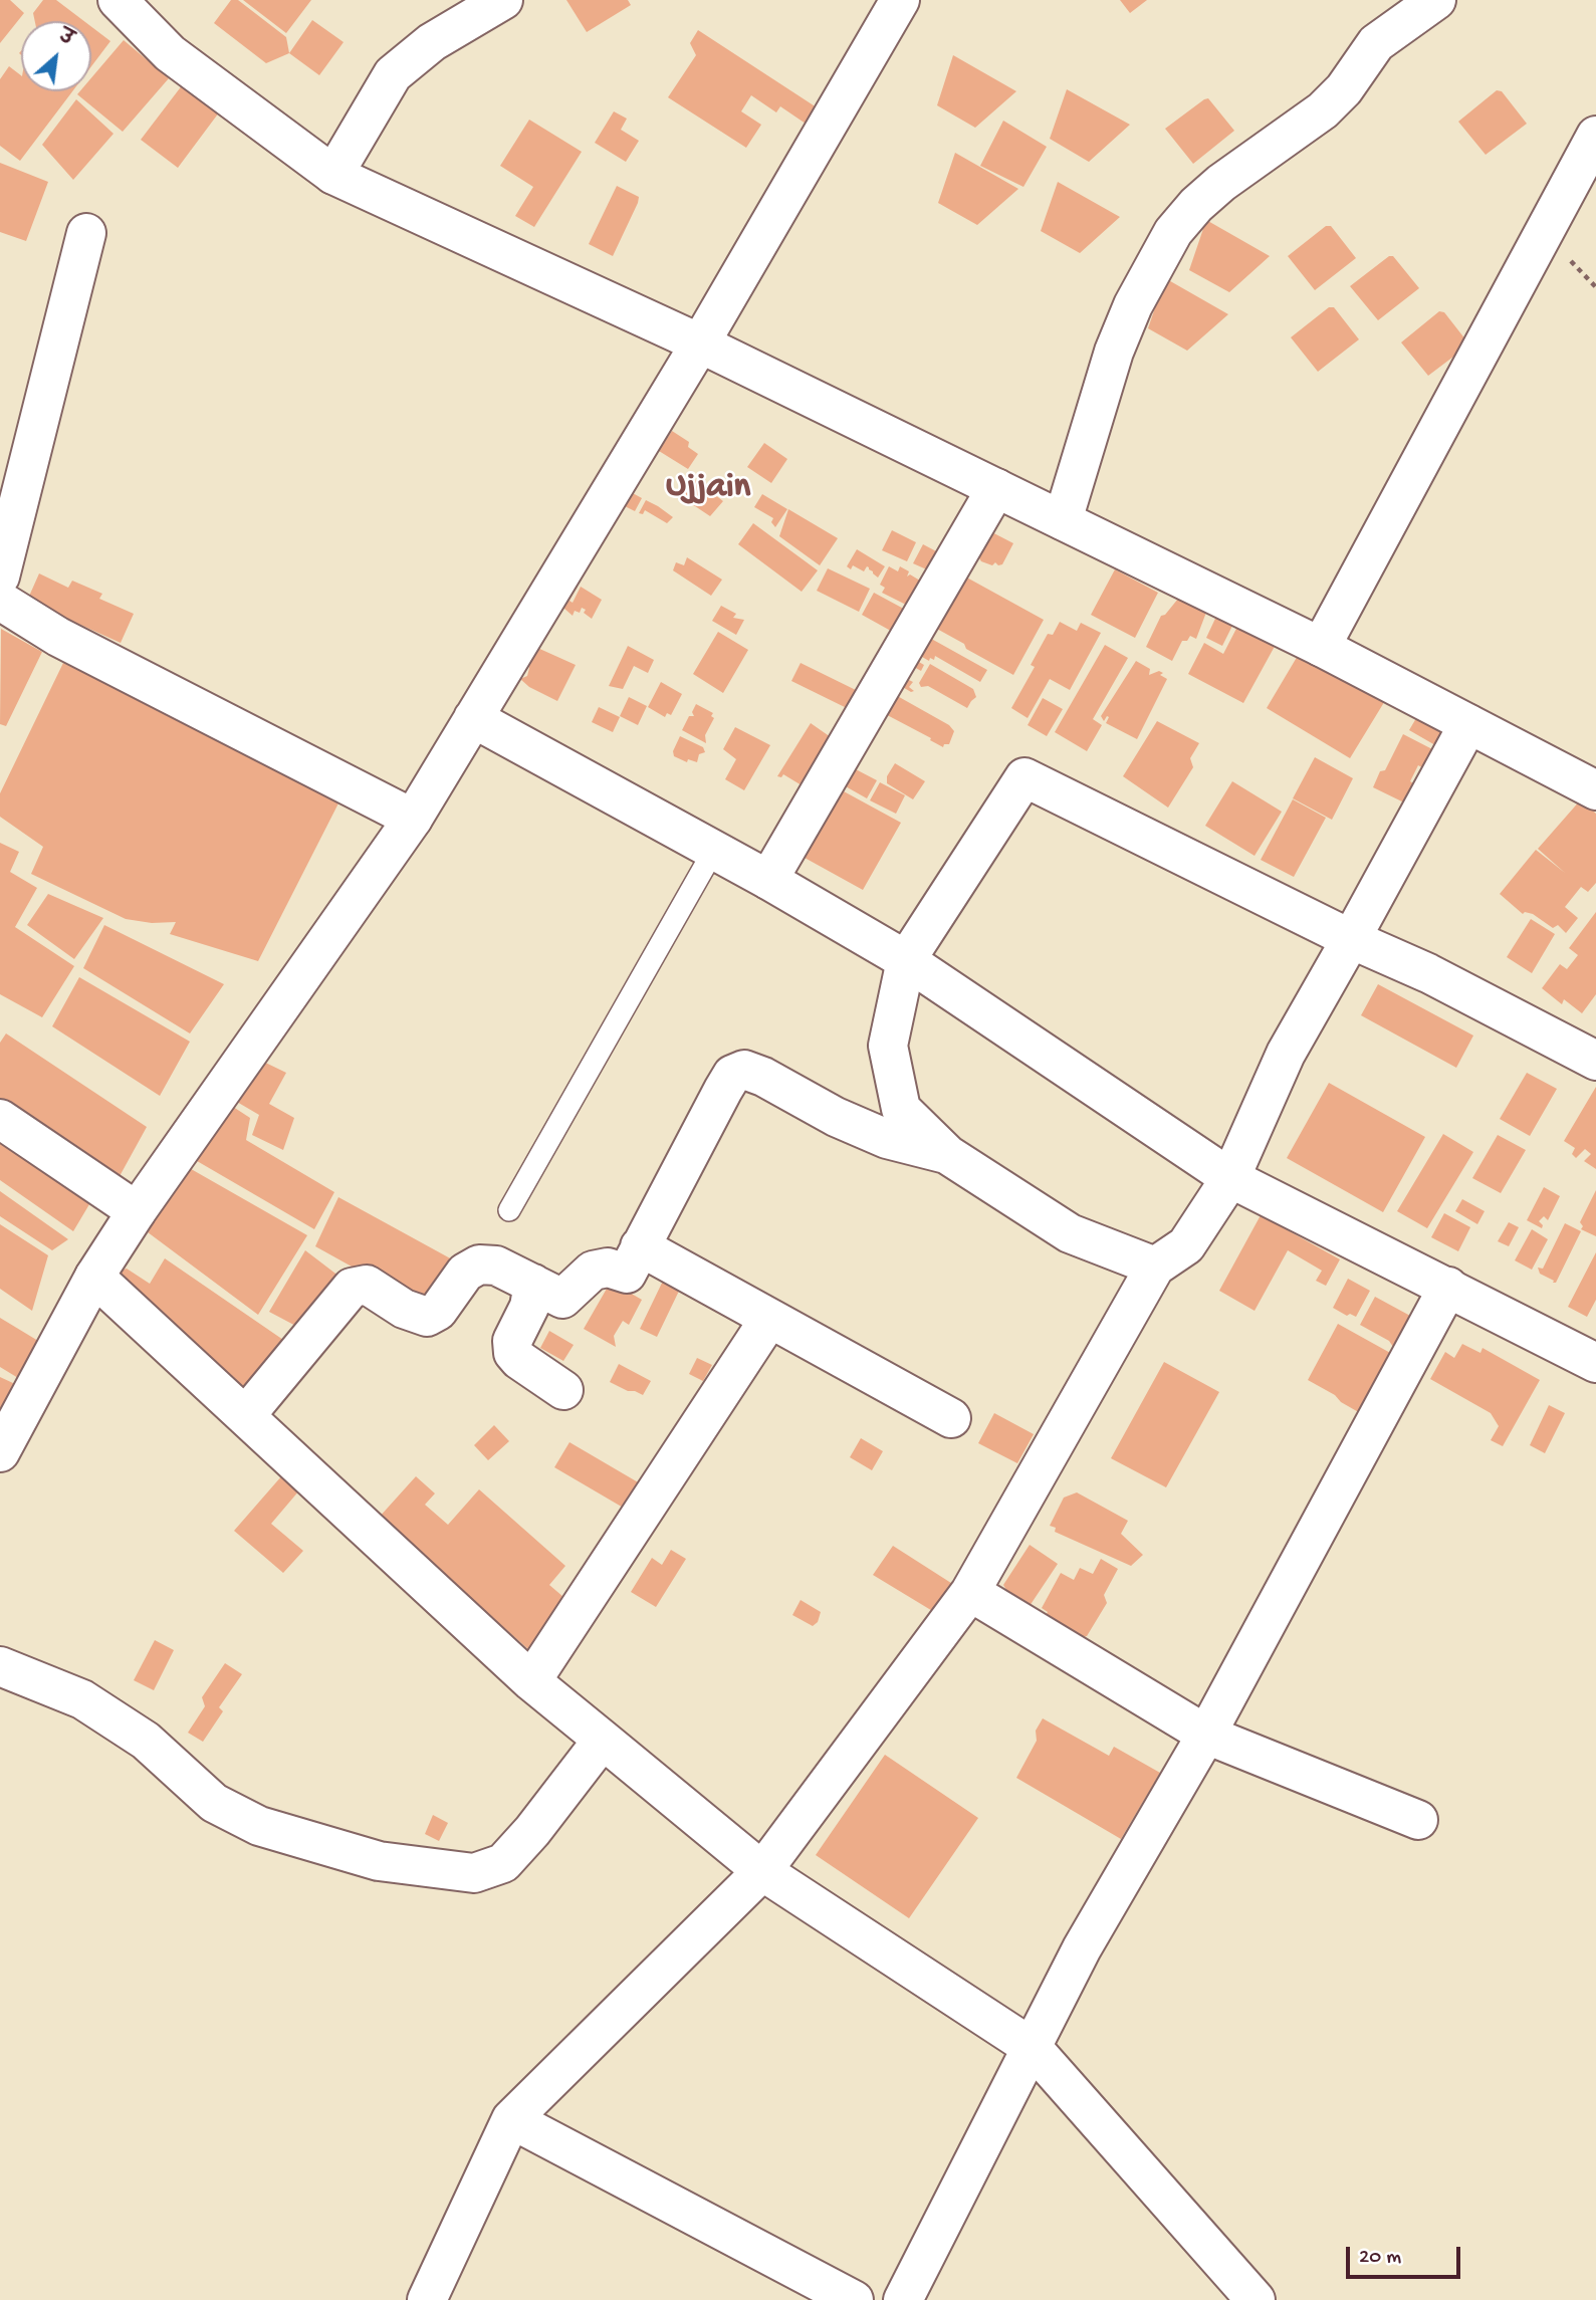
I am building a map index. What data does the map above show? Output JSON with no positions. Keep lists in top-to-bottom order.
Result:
{
  "districts": ["Ujjain"],
  "scale_bar": "20 m",
  "north": "top right"
}
